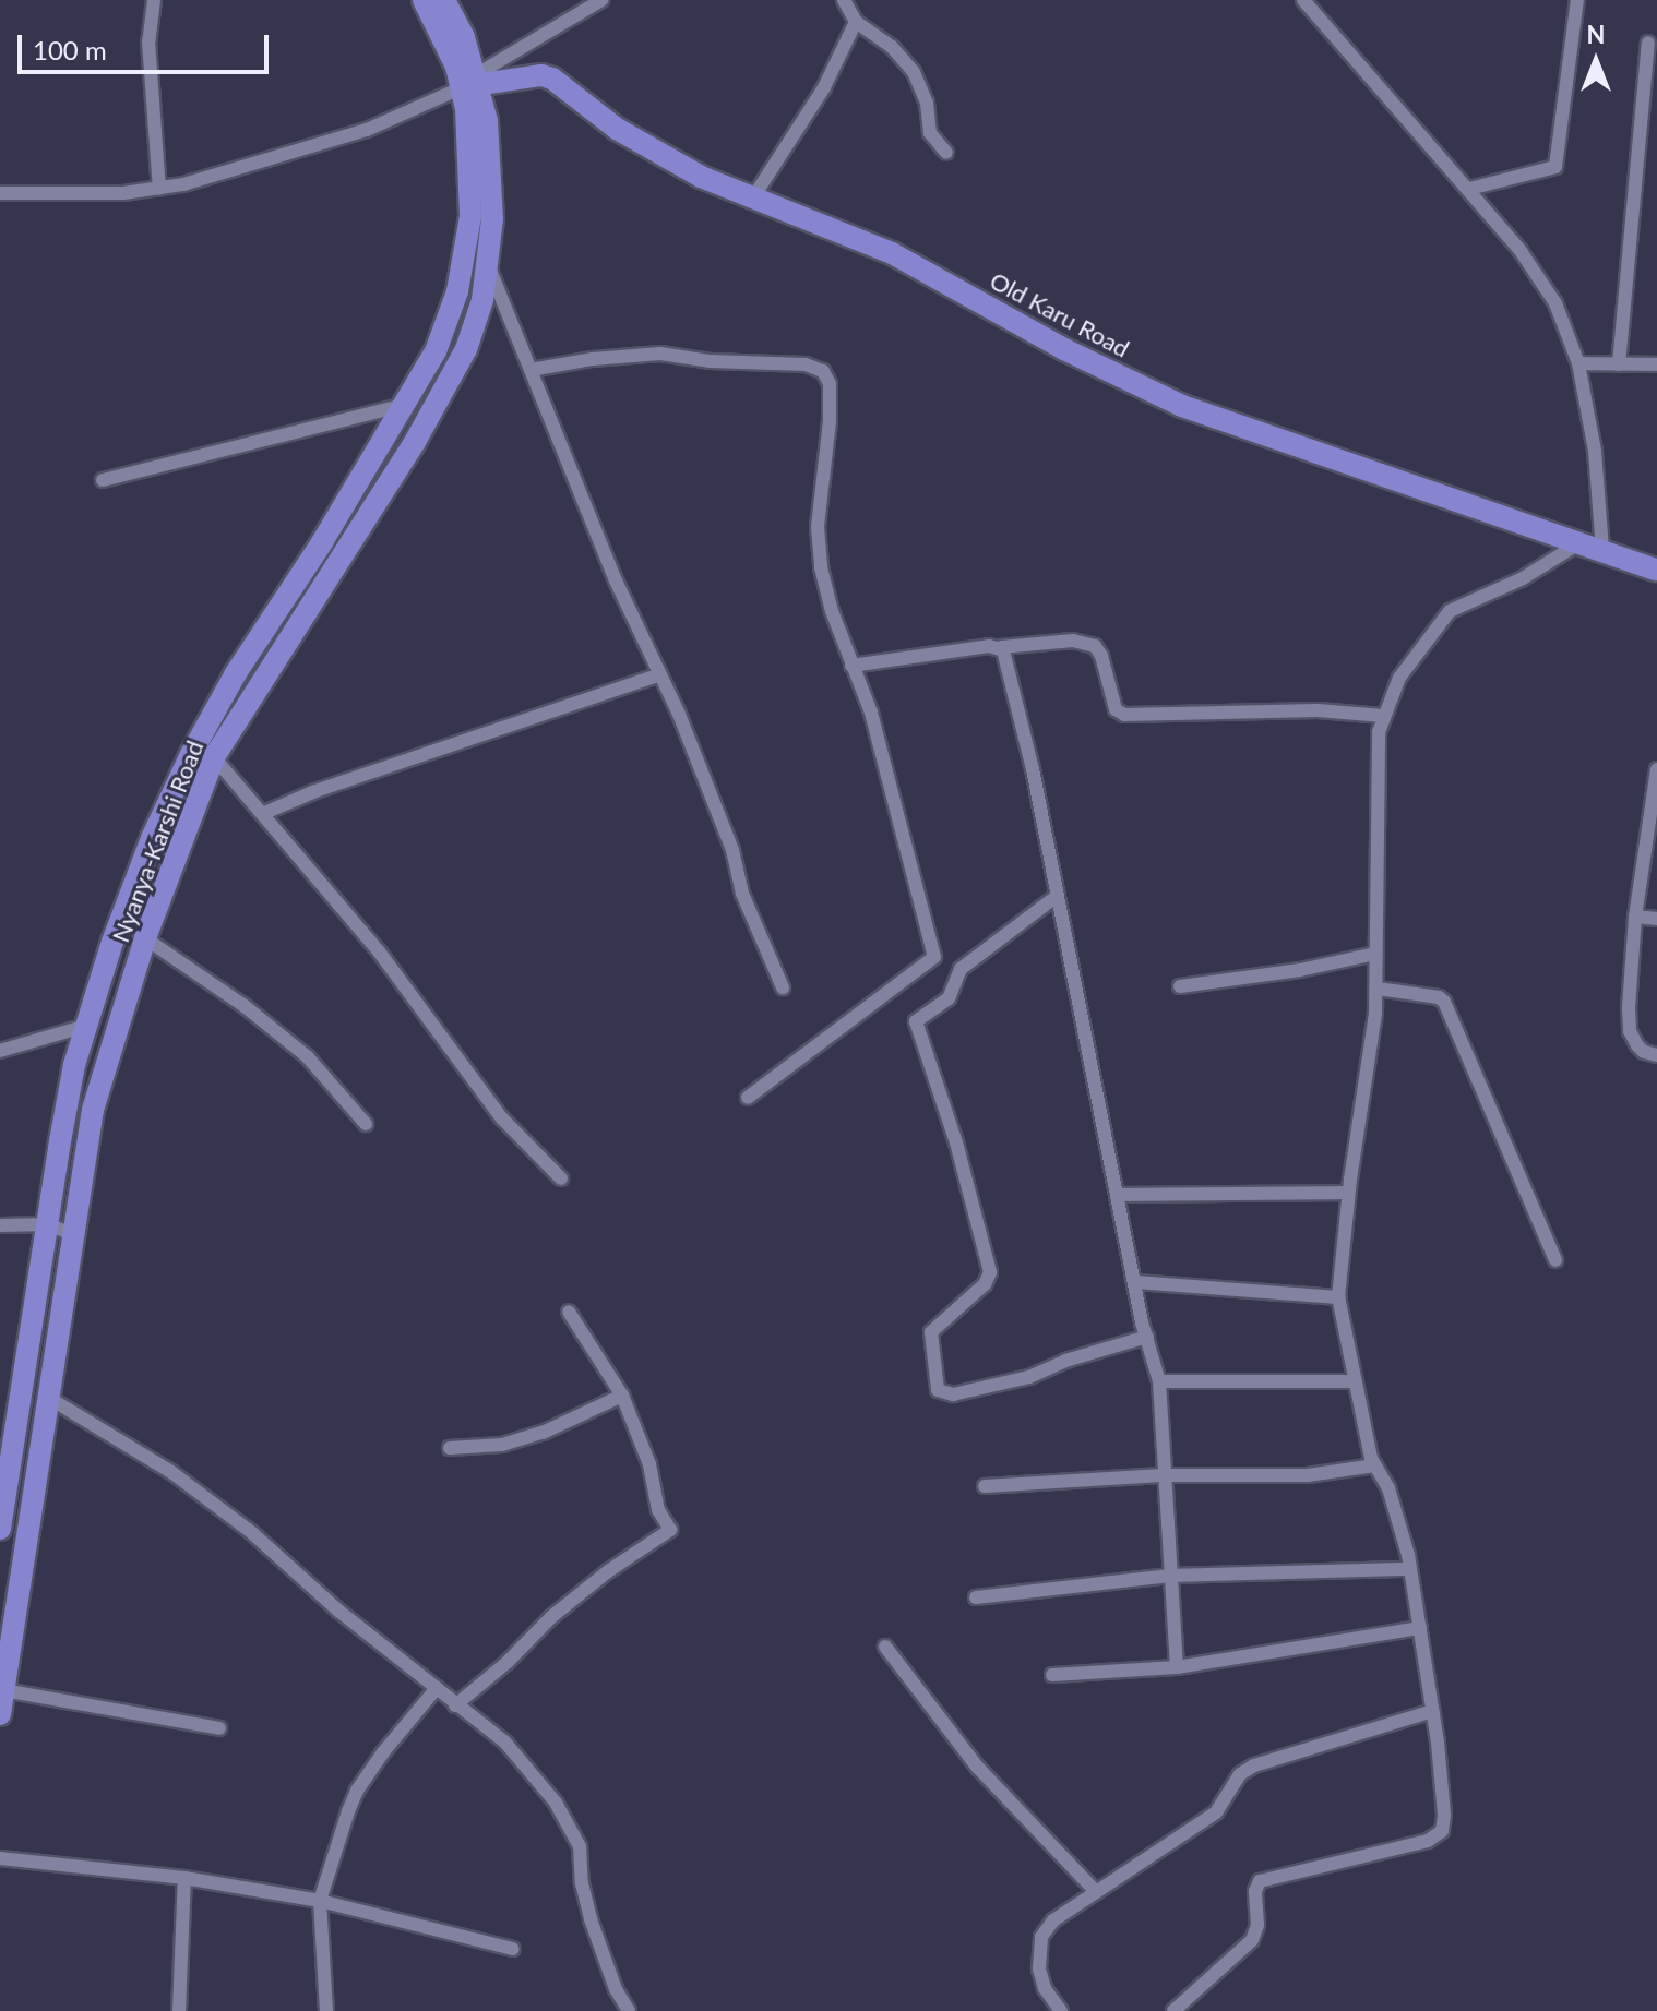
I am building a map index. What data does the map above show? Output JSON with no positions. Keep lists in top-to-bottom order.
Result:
{
  "streets": {
    "main road": ["Old Karu Road", "Nyanya-Karshi Road"]
  },
  "crossings": [
    ["Old Karu Road", "Nyanya-Karshi Road"]
  ],
  "scale_bar": "100 m",
  "north": "top"
}
